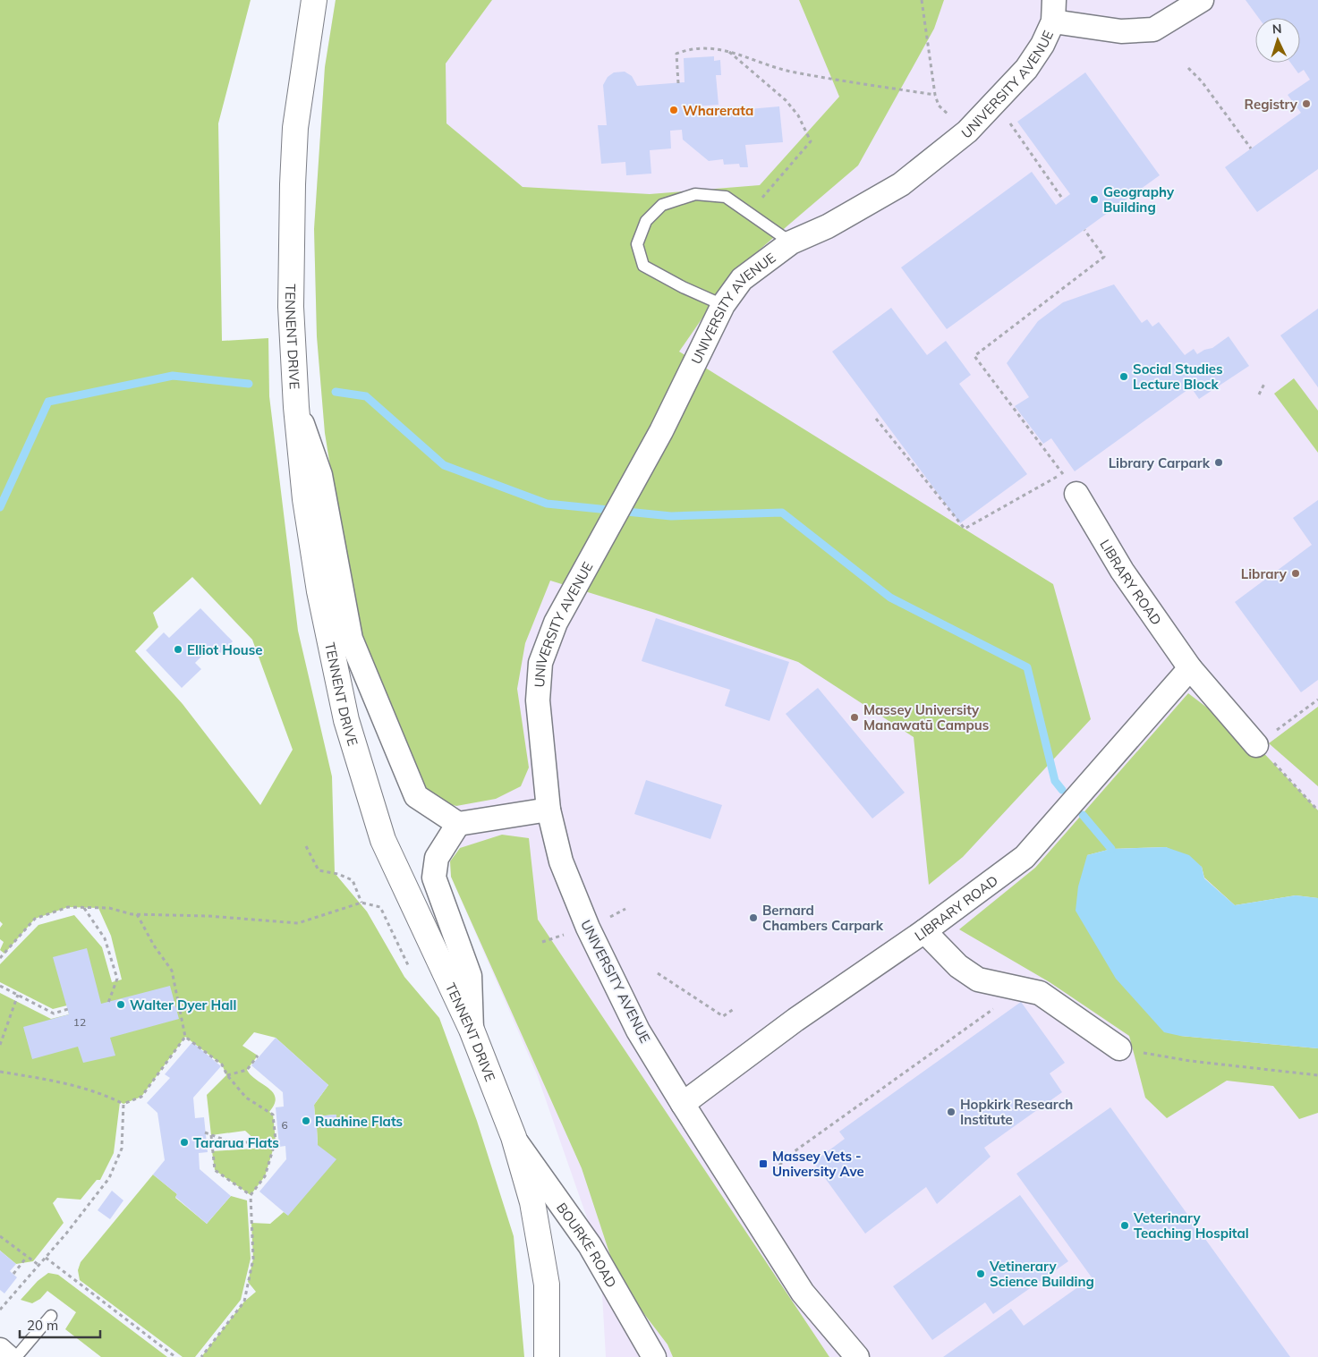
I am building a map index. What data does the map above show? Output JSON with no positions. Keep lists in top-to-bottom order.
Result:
{
  "streets": {
    "main road": ["TENNENT DRIVE"],
    "street": ["UNIVERSITY AVENUE", "LIBRARY ROAD", "BOURKE ROAD"]
  },
  "crossings": [
    ["UNIVERSITY AVENUE", "LIBRARY ROAD"],
    ["TENNENT DRIVE", "BOURKE ROAD"]
  ],
  "places": {
    "other": [
      "Registry",
      "Wharerata",
      "Geography Building",
      "Social Studies Lecture Block",
      "Library Carpark",
      "Library",
      "Elliot House",
      "Massey University Manawatū Campus",
      "Bernard Chambers Carpark",
      "Walter Dyer Hall",
      "Hopkirk Research Institute",
      "Ruahine Flats",
      "Tararua Flats",
      "Veterinary Teaching Hospital",
      "Vetinerary Science Building"
    ],
    "transit": ["Massey Vets - University Ave"]
  },
  "house_numbers": ["12", "6"],
  "scale_bar": "20 m",
  "north": "top"
}
